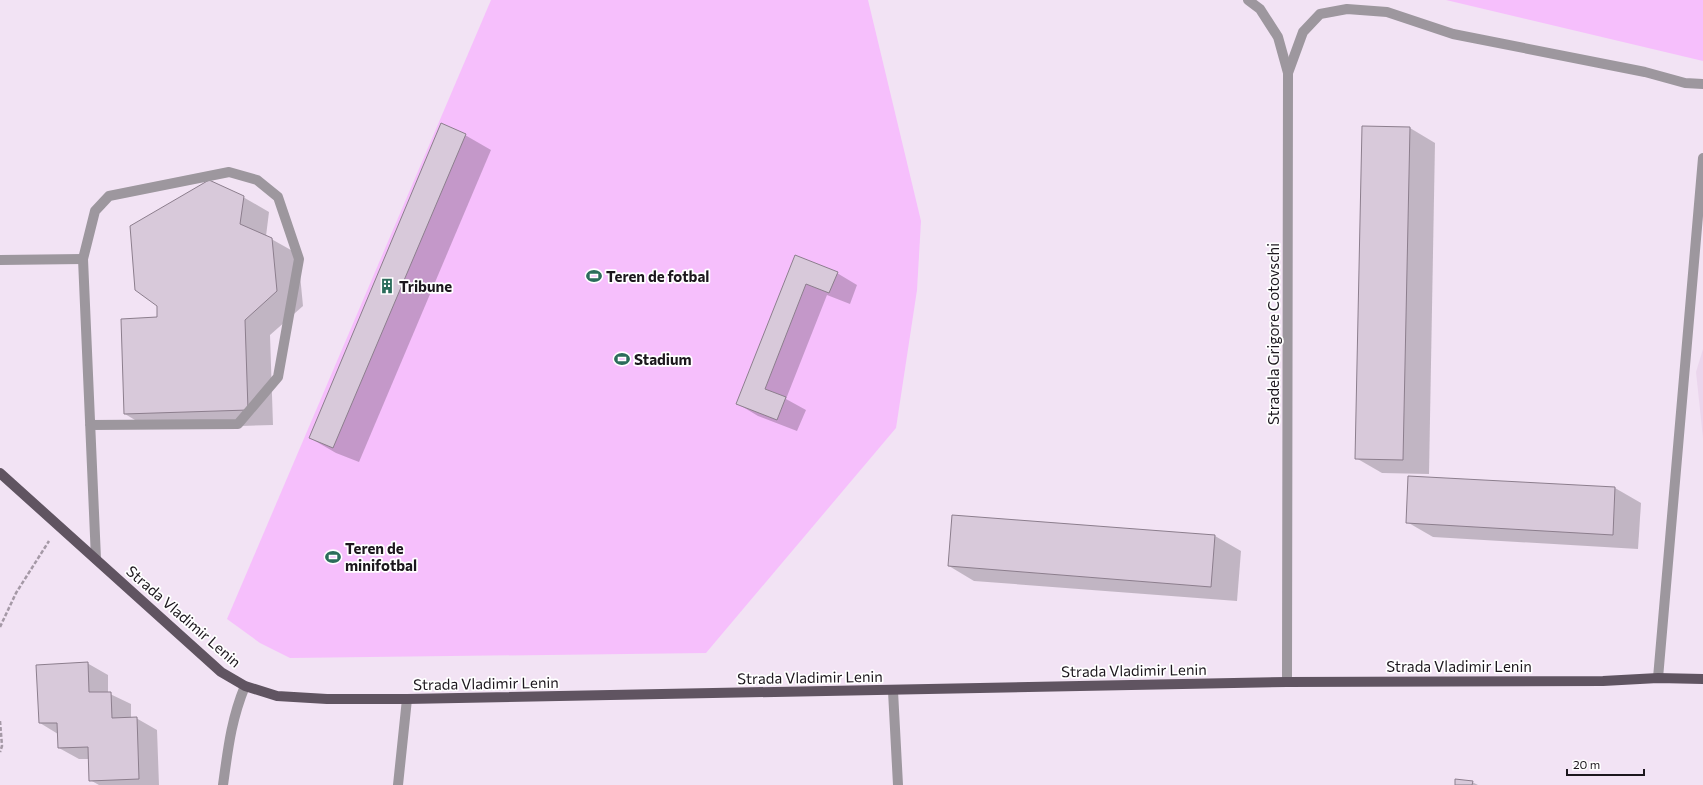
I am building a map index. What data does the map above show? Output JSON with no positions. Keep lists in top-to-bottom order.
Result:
{
  "streets": {
    "main road": ["Strada Vladimir Lenin"],
    "street": ["Stradela Grigore Cotovschi"]
  },
  "crossings": [
    ["Stradela Grigore Cotovschi", "Strada Vladimir Lenin"]
  ],
  "places": {
    "sports": ["Teren de fotbal", "Stadium", "Teren de minifotbal"],
    "building": ["Tribune"]
  },
  "scale_bar": "20 m"
}
